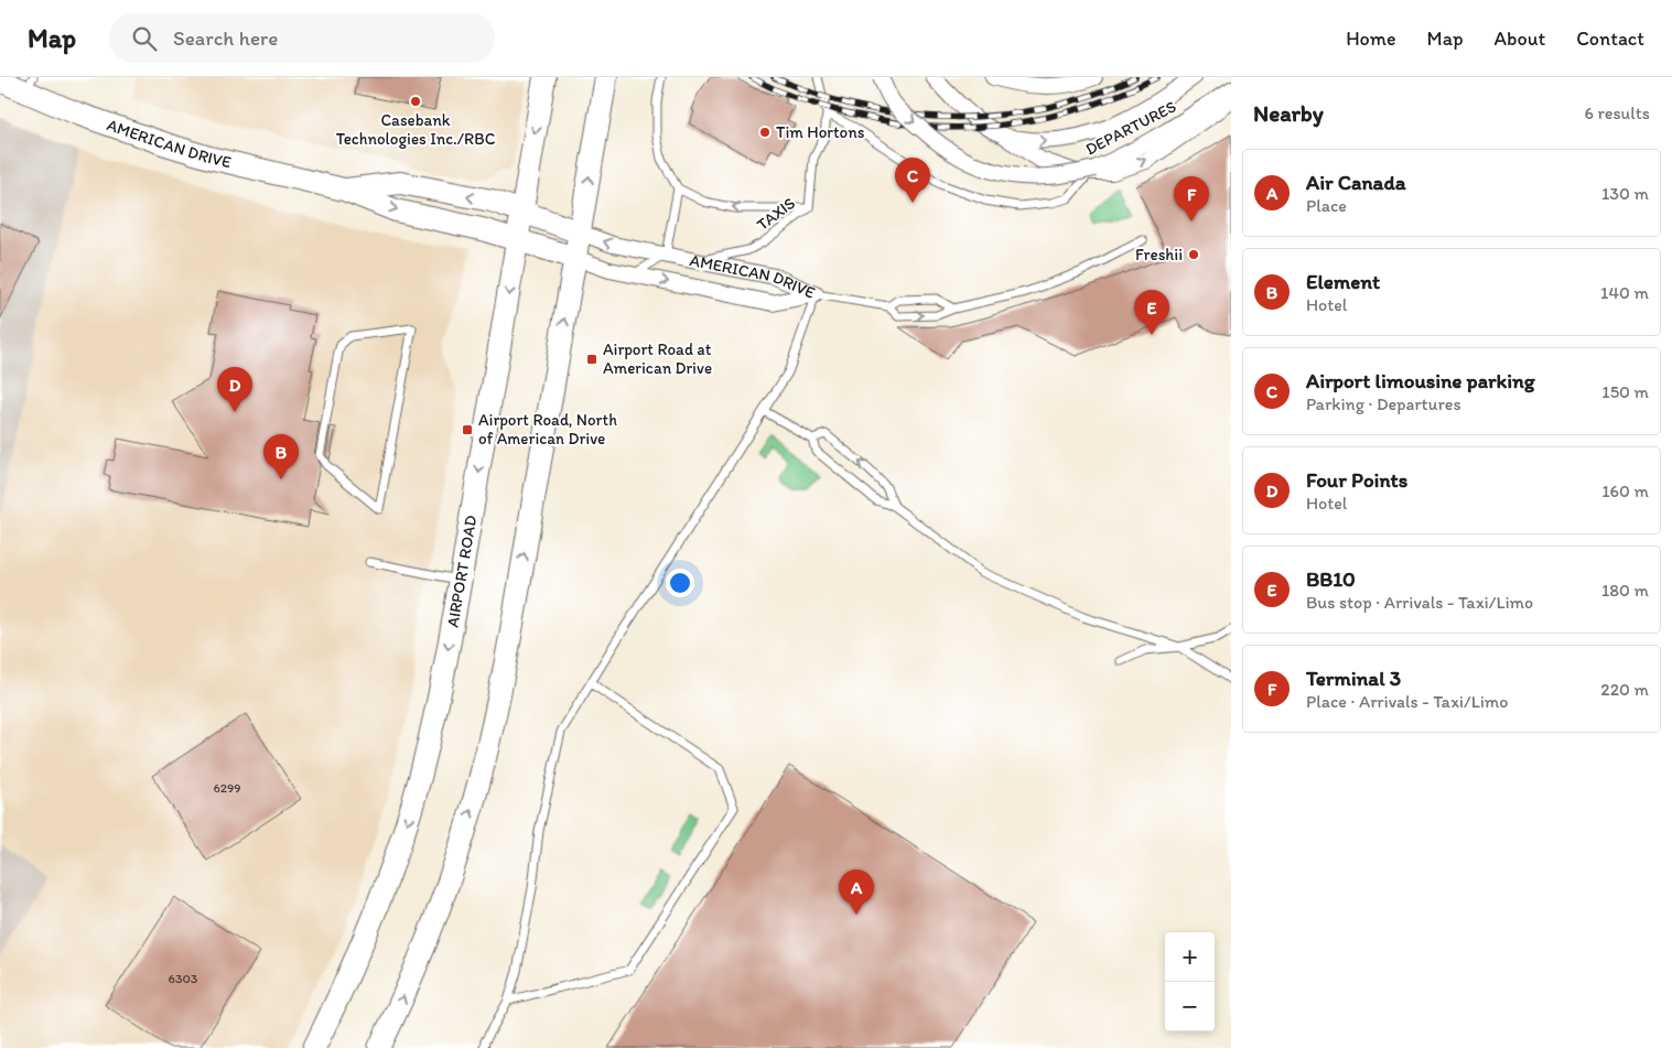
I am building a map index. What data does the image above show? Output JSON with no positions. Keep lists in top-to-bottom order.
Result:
{
  "streets": {
    "main road": ["AMERICAN DRIVE", "AIRPORT ROAD"],
    "street": ["DEPARTURES"],
    "lane": ["TAXIS"]
  },
  "crossings": [
    ["AMERICAN DRIVE", "TAXIS"],
    ["AMERICAN DRIVE", "AIRPORT ROAD"]
  ],
  "one_way": ["TAXIS"],
  "places": {
    "other": ["Casebank Technologies Inc./RBC", "Tim Hortons", "Freshii"],
    "transit": ["Airport Road at American Drive", "Airport Road, North of American Drive"]
  },
  "house_numbers": ["6299", "6303"],
  "page": {
    "header": "Map",
    "search": "Search here",
    "nav": [
      "Home",
      "Map",
      "About",
      "Contact"
    ],
    "heading": ["Nearby", "6 results"],
    "list": [
      {
        "mark": "A",
        "name": "Air Canada",
        "note": "Place",
        "value": "130 m"
      },
      {
        "mark": "B",
        "name": "Element",
        "note": "Hotel",
        "value": "140 m"
      },
      {
        "mark": "C",
        "name": "Airport limousine parking",
        "note": "Parking · Departures",
        "value": "150 m"
      },
      {
        "mark": "D",
        "name": "Four Points",
        "note": "Hotel",
        "value": "160 m"
      },
      {
        "mark": "E",
        "name": "BB10",
        "note": "Bus stop · Arrivals - Taxi/Limo",
        "value": "180 m"
      },
      {
        "mark": "F",
        "name": "Terminal 3",
        "note": "Place · Arrivals - Taxi/Limo",
        "value": "220 m"
      }
    ],
    "pins": [
      "C",
      "F",
      "E",
      "D",
      "B",
      "A"
    ],
    "map_buttons": ["+", "−"]
  }
}
